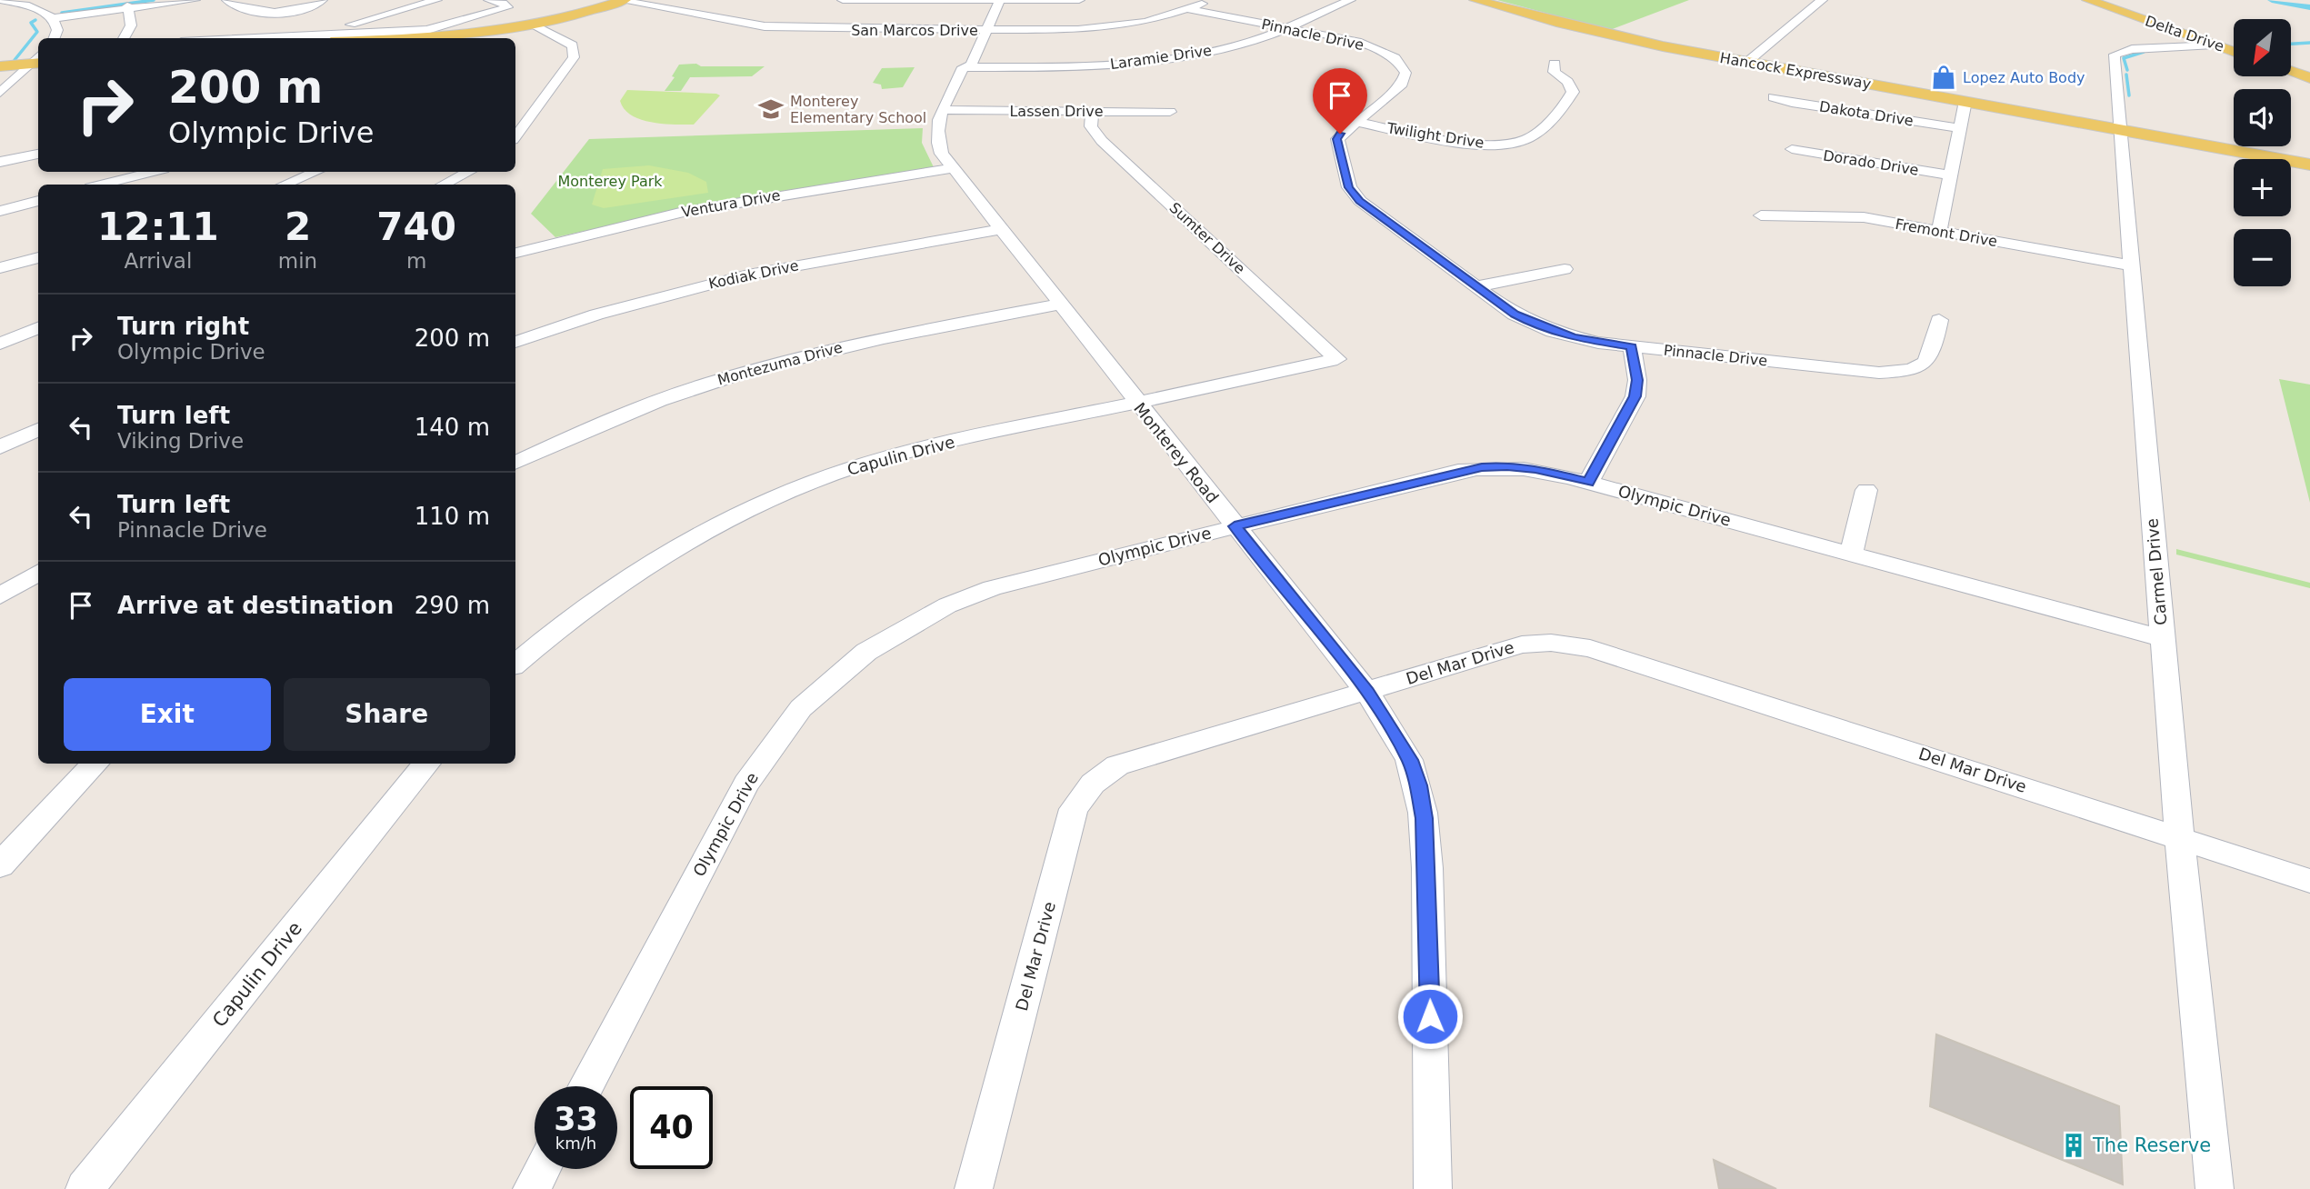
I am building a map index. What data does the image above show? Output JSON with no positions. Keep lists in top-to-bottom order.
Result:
{
  "streets": {
    "main road": ["Delta Drive", "Hancock Expressway"],
    "street": [
      "San Marcos Drive",
      "Pinnacle Drive",
      "Laramie Drive",
      "Lassen Drive",
      "Dakota Drive",
      "Twilight Drive",
      "Dorado Drive",
      "Ventura Drive",
      "Fremont Drive",
      "Sumter Drive",
      "Kodiak Drive",
      "Montezuma Drive",
      "Monterey Road",
      "Capulin Drive",
      "Olympic Drive",
      "Carmel Drive",
      "Del Mar Drive"
    ]
  },
  "crossings": [
    ["San Marcos Drive", "Pinnacle Drive"],
    ["San Marcos Drive", "Monterey Road"],
    ["Delta Drive", "Carmel Drive"],
    ["Pinnacle Drive", "Laramie Drive"],
    ["Pinnacle Drive", "Twilight Drive"],
    ["Laramie Drive", "Monterey Road"],
    ["Hancock Expressway", "Carmel Drive"],
    ["Lassen Drive", "Sumter Drive"],
    ["Lassen Drive", "Monterey Road"],
    ["Ventura Drive", "Monterey Road"],
    ["Fremont Drive", "Carmel Drive"],
    ["Sumter Drive", "Capulin Drive"],
    ["Kodiak Drive", "Monterey Road"],
    ["Montezuma Drive", "Monterey Road"],
    ["Monterey Road", "Capulin Drive"],
    ["Monterey Road", "Olympic Drive"],
    ["Monterey Road", "Del Mar Drive"],
    ["Olympic Drive", "Carmel Drive"],
    ["Carmel Drive", "Del Mar Drive"]
  ],
  "parks": ["Monterey Park"],
  "places": {
    "shop": ["Lopez Auto Body"],
    "school or university": ["Monterey Elementary School"],
    "building": ["The Reserve"]
  },
  "north": "bottom left",
  "page": {
    "map_buttons": ["+", "−"],
    "turn": ["200 m", "Olympic Drive"],
    "eta": [
      "12:11",
      "Arrival",
      "2",
      "min",
      "740",
      "m"
    ],
    "list": [
      {
        "name": "Turn right",
        "note": "Olympic Drive",
        "value": "200 m"
      },
      {
        "name": "Turn left",
        "note": "Viking Drive",
        "value": "140 m"
      },
      {
        "name": "Turn left",
        "note": "Pinnacle Drive",
        "value": "110 m"
      },
      {
        "name": "Arrive at destination",
        "value": "290 m"
      }
    ],
    "buttons": ["Exit", "Share"],
    "speed": "33 km/h",
    "limit": "40"
  }
}
